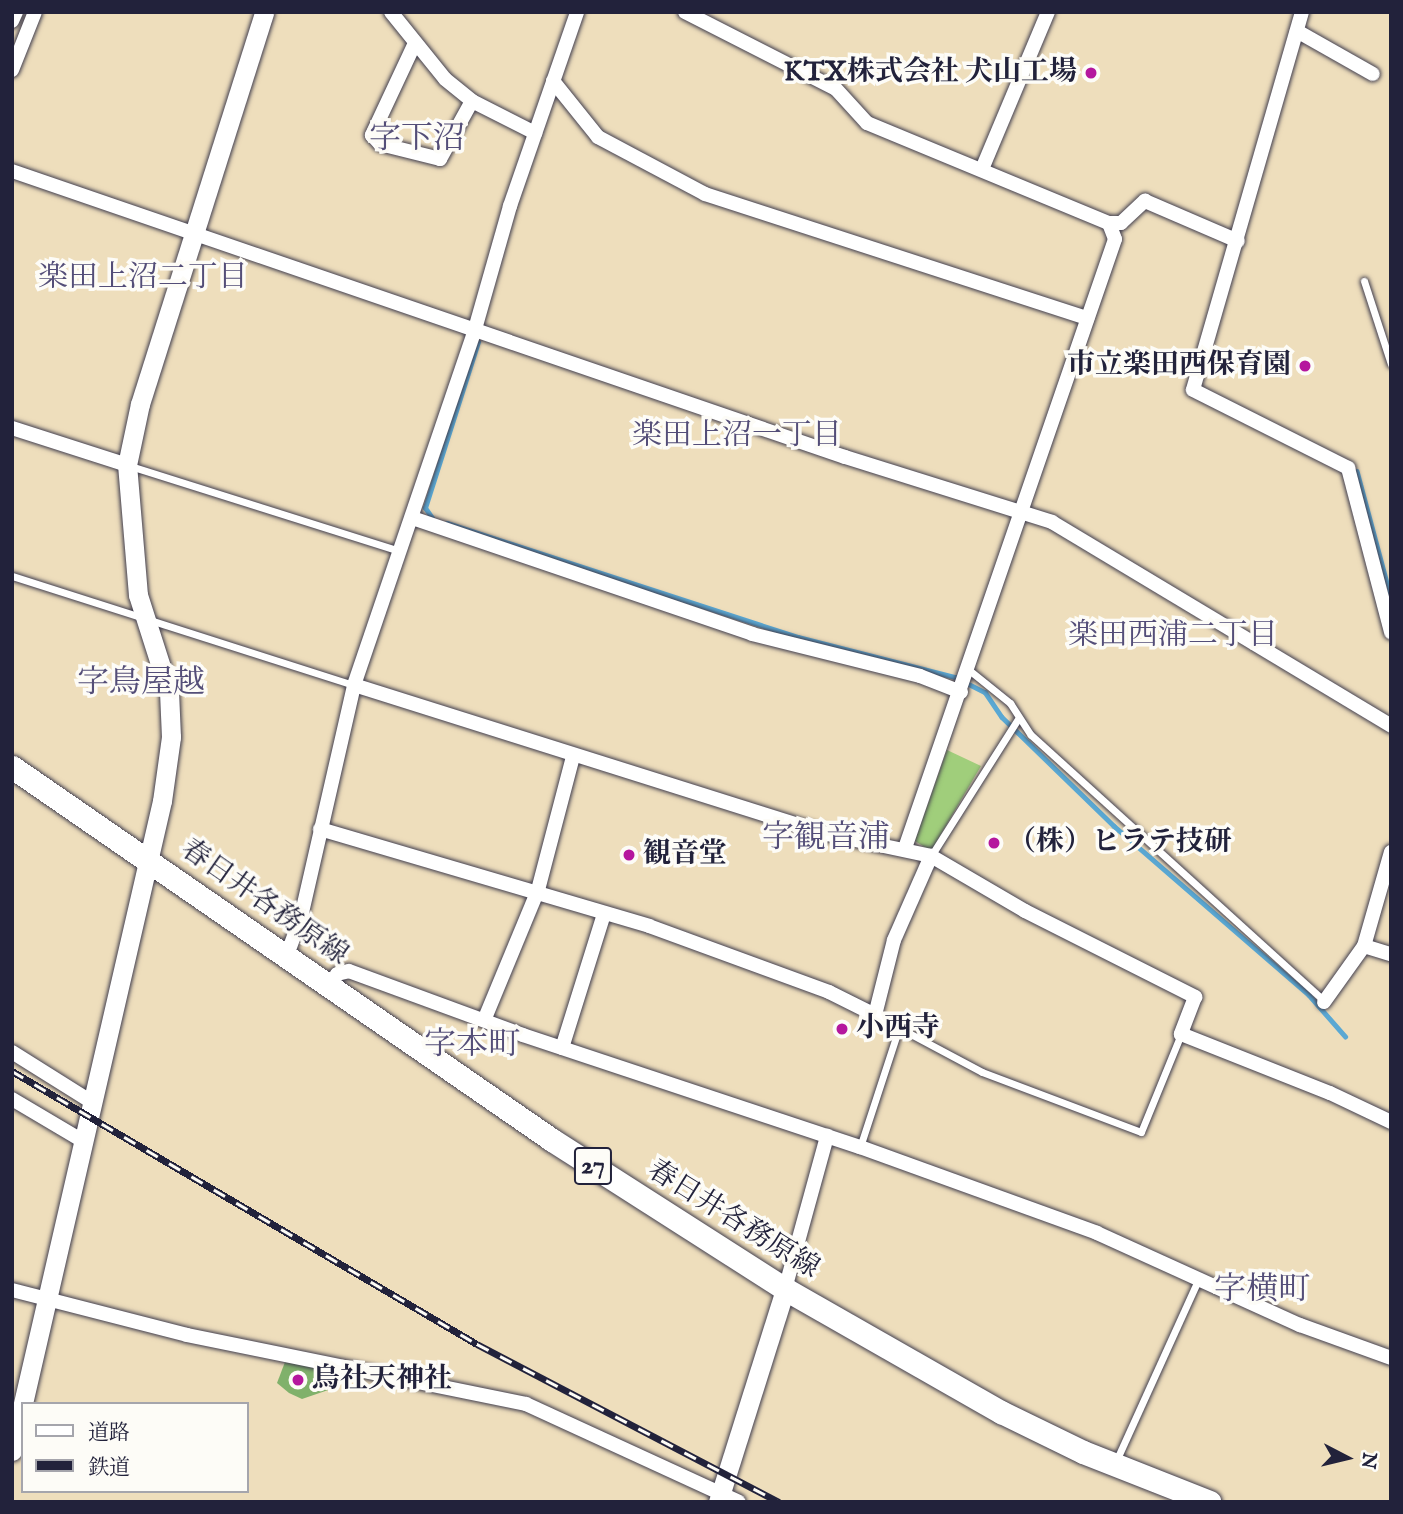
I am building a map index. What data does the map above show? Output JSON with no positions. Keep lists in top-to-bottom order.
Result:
{
  "streets": {
    "main road": ["春日井各務原線", "27"]
  },
  "districts": [
    "字下沼",
    "楽田上沼二丁目",
    "楽田上沼一丁目",
    "楽田西浦二丁目",
    "字鳥屋越",
    "字観音浦",
    "字本町",
    "字横町"
  ],
  "places": [
    "KTX株式会社 犬山工場",
    "市立楽田西保育園",
    "（株）ヒラテ技研",
    "観音堂",
    "小西寺",
    "烏社天神社"
  ],
  "legend": ["道路", "鉄道"],
  "north": "right"
}
